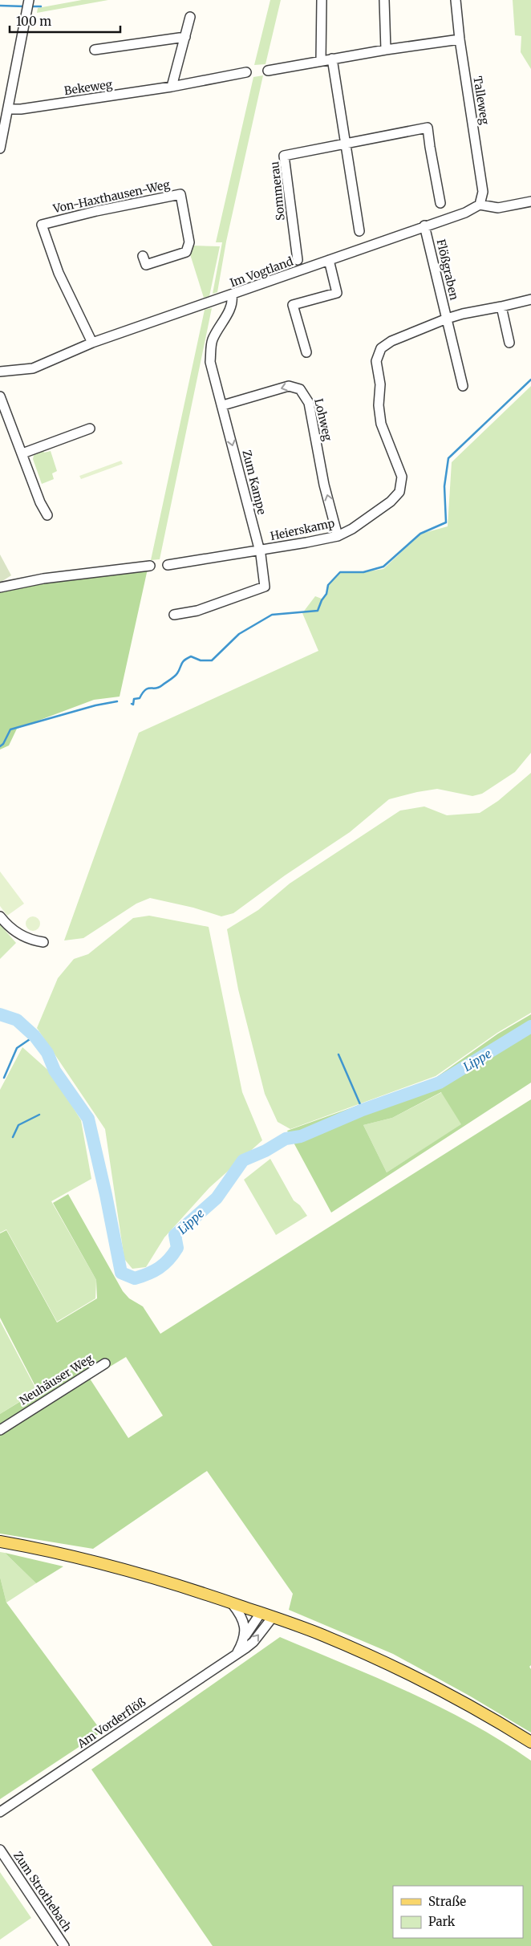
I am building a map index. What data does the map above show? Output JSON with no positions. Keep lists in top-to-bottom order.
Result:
{
  "streets": {
    "street": [
      "Bekeweg",
      "Talleweg",
      "Sommerau",
      "Von-Haxthausen-Weg",
      "Flößgraben",
      "Im Vogtland",
      "Lohweg",
      "Zum Kampe",
      "Heierskamp",
      "Neuhäuser Weg",
      "Am Vorderflöß",
      "Zum Strothebach"
    ]
  },
  "crossings": [
    ["Talleweg", "Im Vogtland"],
    ["Von-Haxthausen-Weg", "Im Vogtland"],
    ["Flößgraben", "Im Vogtland"],
    ["Flößgraben", "Heierskamp"],
    ["Im Vogtland", "Zum Kampe"],
    ["Lohweg", "Zum Kampe"],
    ["Lohweg", "Heierskamp"],
    ["Zum Kampe", "Heierskamp"]
  ],
  "one_way": ["Zum Kampe"],
  "water": ["Lippe"],
  "legend": ["Straße", "Park"],
  "scale_bar": "100 m"
}
